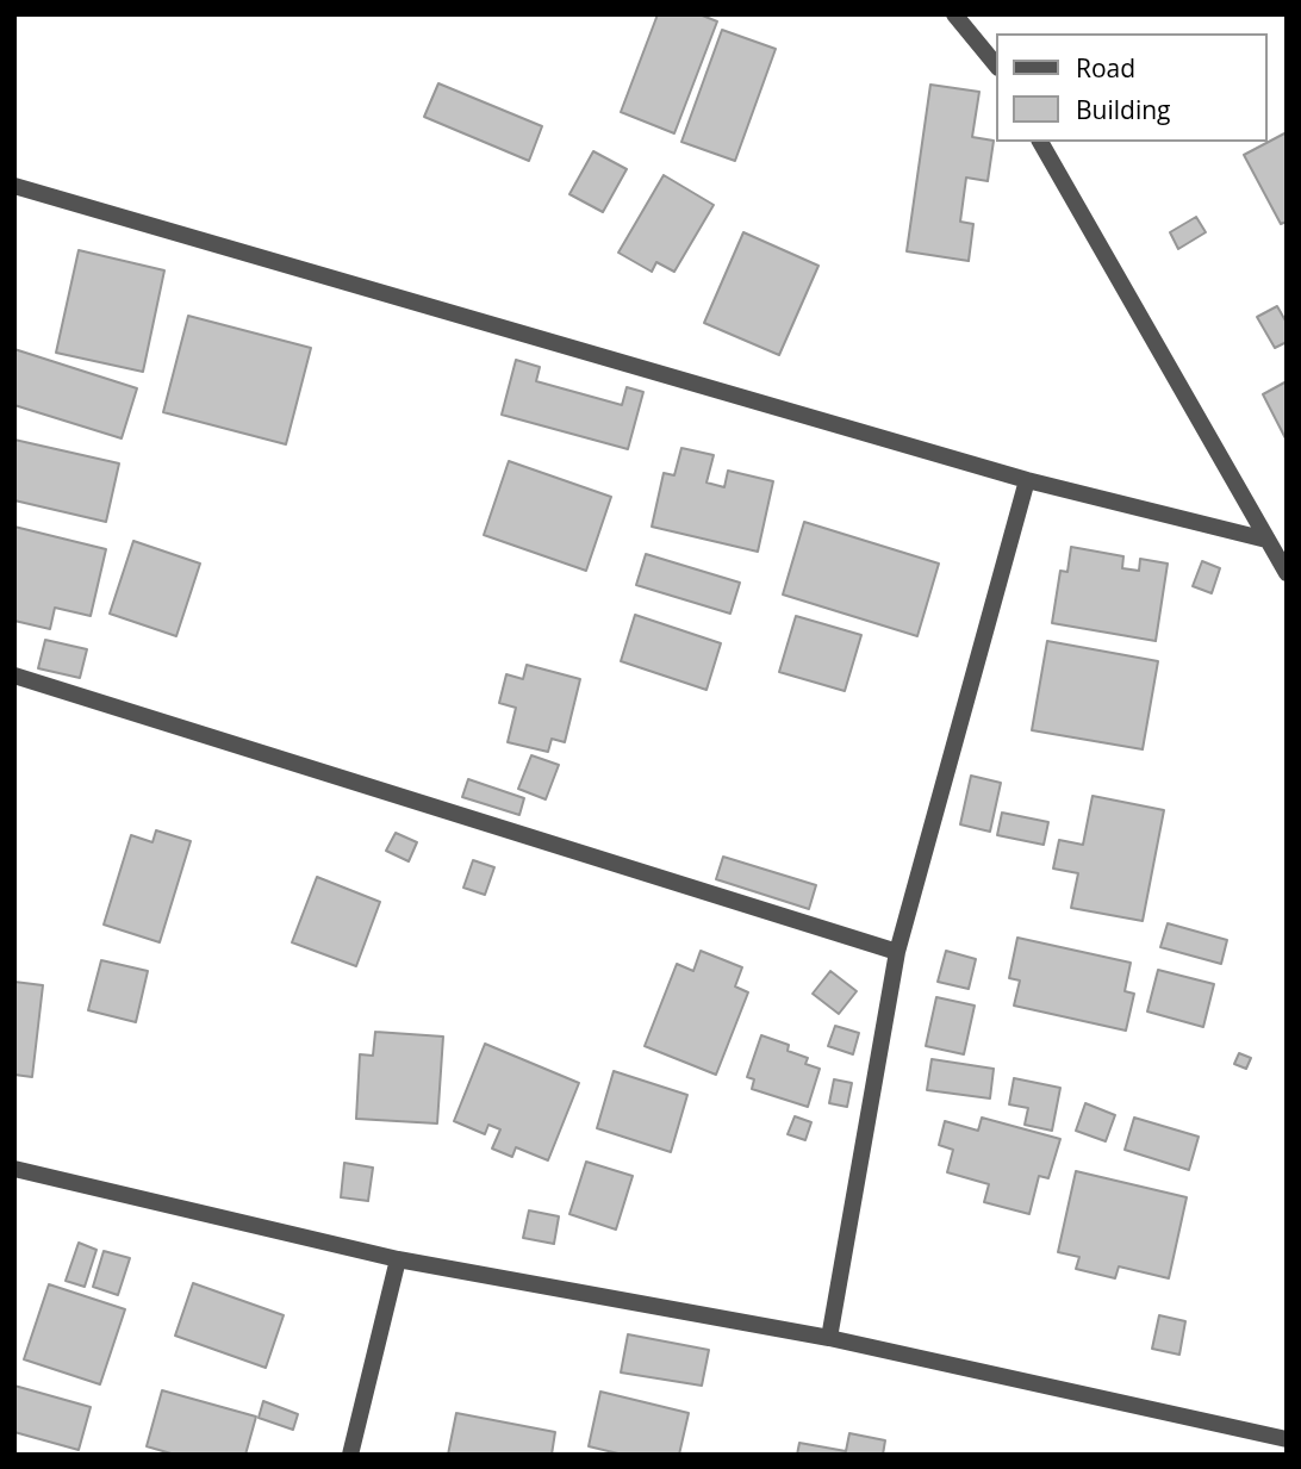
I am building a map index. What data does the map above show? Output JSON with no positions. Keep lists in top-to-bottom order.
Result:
{
  "legend": ["Road", "Building"]
}
